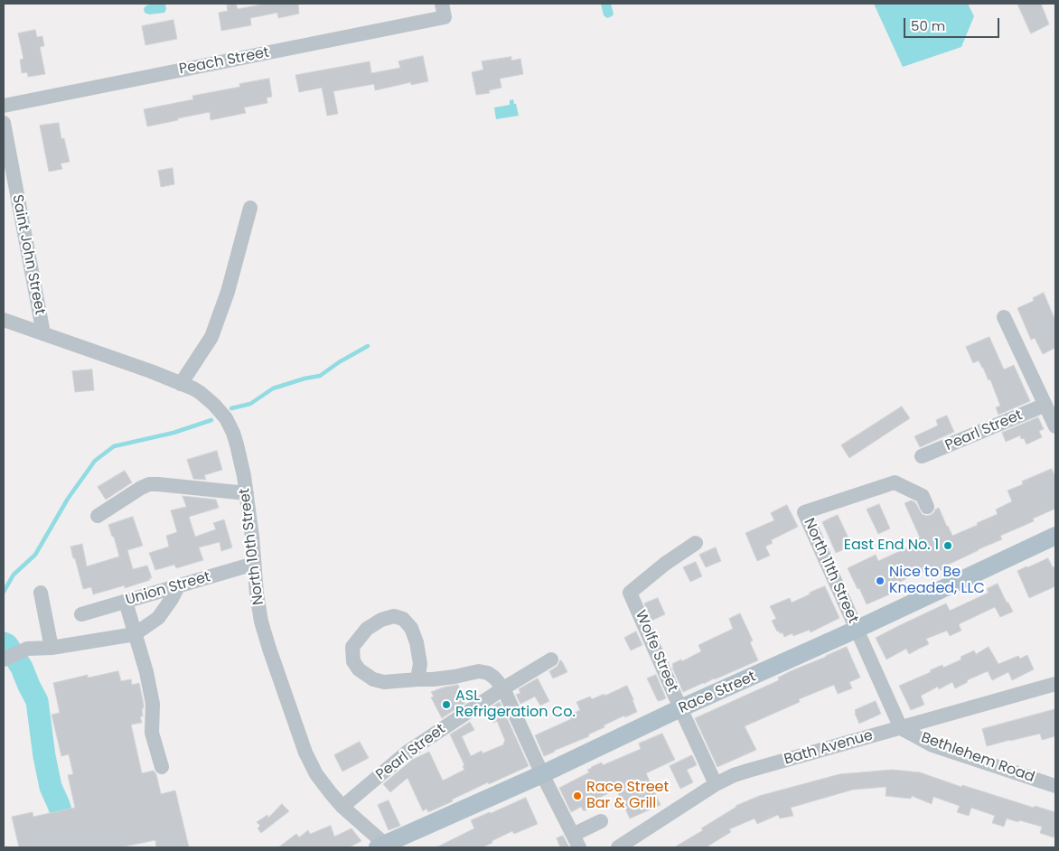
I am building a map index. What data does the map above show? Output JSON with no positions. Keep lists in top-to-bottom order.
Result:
{
  "streets": {
    "main road": ["Race Street"],
    "street": [
      "Peach Street",
      "Saint John Street",
      "Pearl Street",
      "North 10th Street",
      "North 11th Street",
      "Union Street",
      "Wolfe Street",
      "Bath Avenue",
      "Bethlehem Road"
    ]
  },
  "crossings": [
    ["Saint John Street", "North 10th Street"],
    ["Pearl Street", "North 10th Street"],
    ["North 10th Street", "Union Street"],
    ["North 10th Street", "Race Street"],
    ["North 11th Street", "Race Street"],
    ["North 11th Street", "Bath Avenue"],
    ["North 11th Street", "Bethlehem Road"],
    ["Wolfe Street", "Race Street"],
    ["Wolfe Street", "Bath Avenue"],
    ["Bath Avenue", "Bethlehem Road"]
  ],
  "places": [
    "East End No. 1",
    "Nice to Be Kneaded, LLC",
    "ASL Refrigeration Co.",
    "Race Street Bar & Grill"
  ],
  "scale_bar": "50 m"
}
